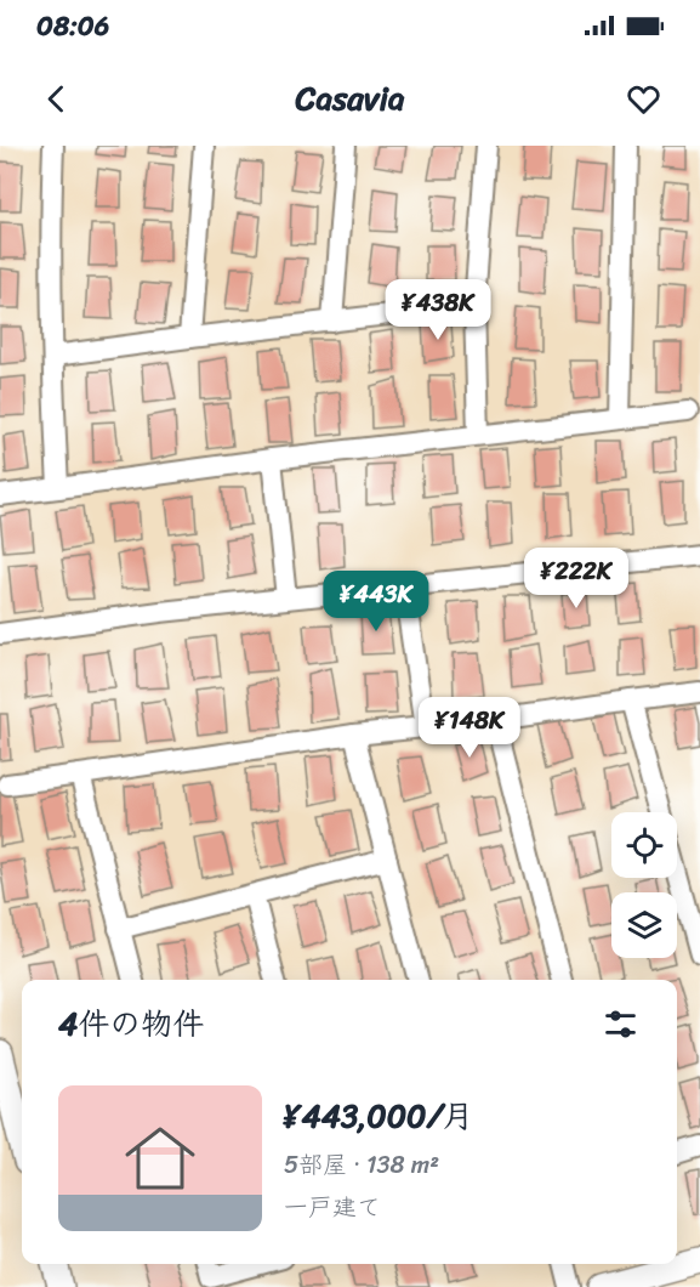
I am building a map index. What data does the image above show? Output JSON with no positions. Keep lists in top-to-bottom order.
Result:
{
  "page": {
    "status": "08:06",
    "header": "Casavia",
    "price": [
      "¥438K",
      "¥222K",
      "¥443K",
      "¥148K"
    ],
    "heading": "4件の物件",
    "list": [
      {
        "name": "¥443,000/月",
        "note": "5部屋 · 138 m² · 一戸建て"
      }
    ]
  }
}
